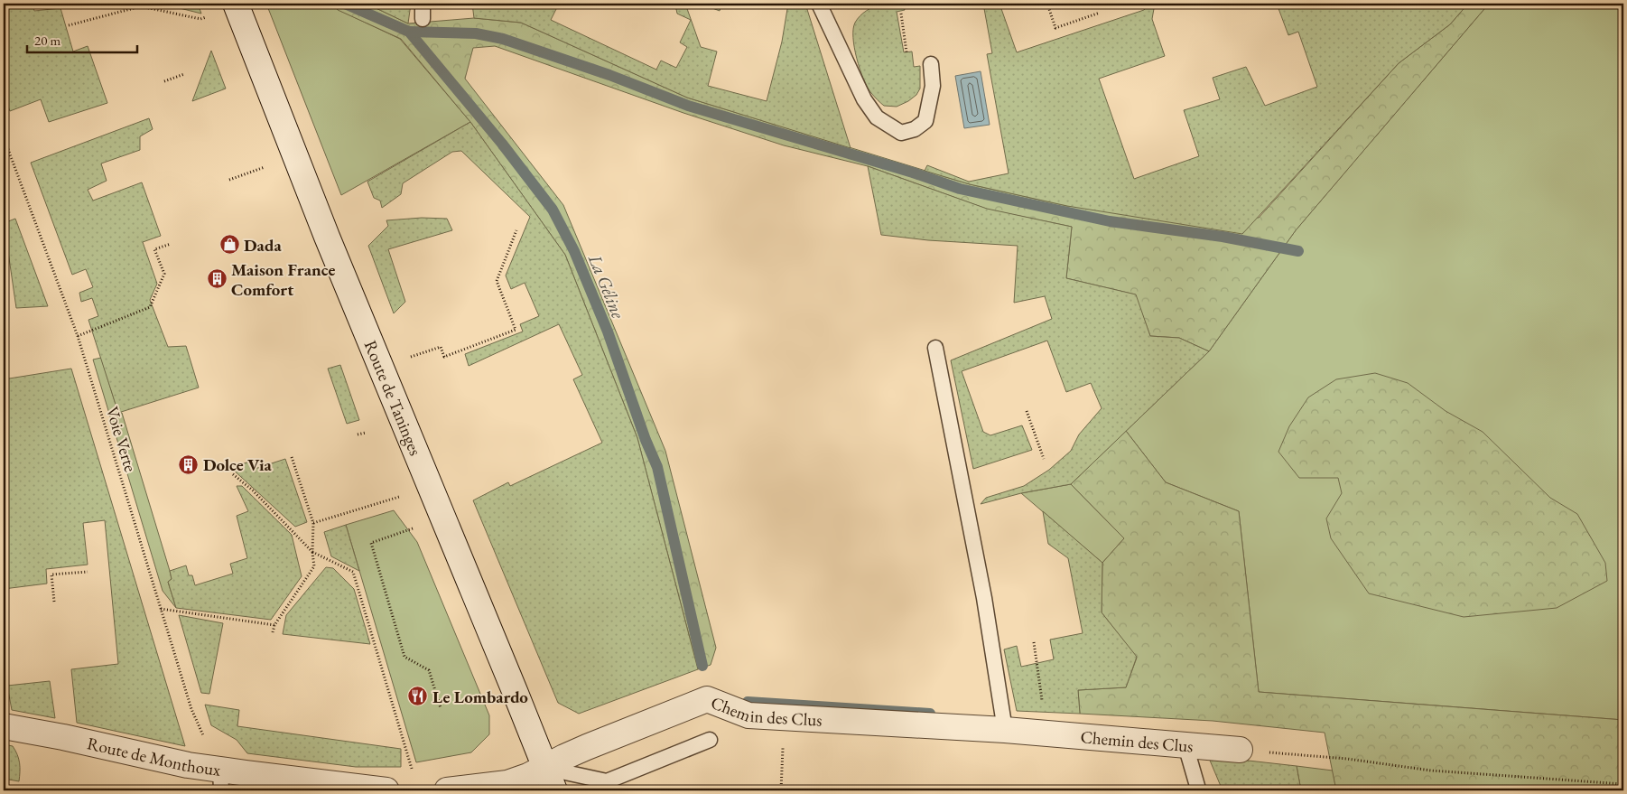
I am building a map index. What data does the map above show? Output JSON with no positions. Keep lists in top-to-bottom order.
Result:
{
  "streets": {
    "street": ["Route de Taninges", "Chemin des Clus", "Route de Monthoux"],
    "path": ["Voie Verte"]
  },
  "crossings": [
    ["Route de Taninges", "Chemin des Clus"]
  ],
  "water": ["La Géline"],
  "places": {
    "shop": ["Dada"],
    "building": ["Maison France Comfort", "Dolce Via"],
    "restaurant": ["Le Lombardo"]
  },
  "scale_bar": "20 m"
}
